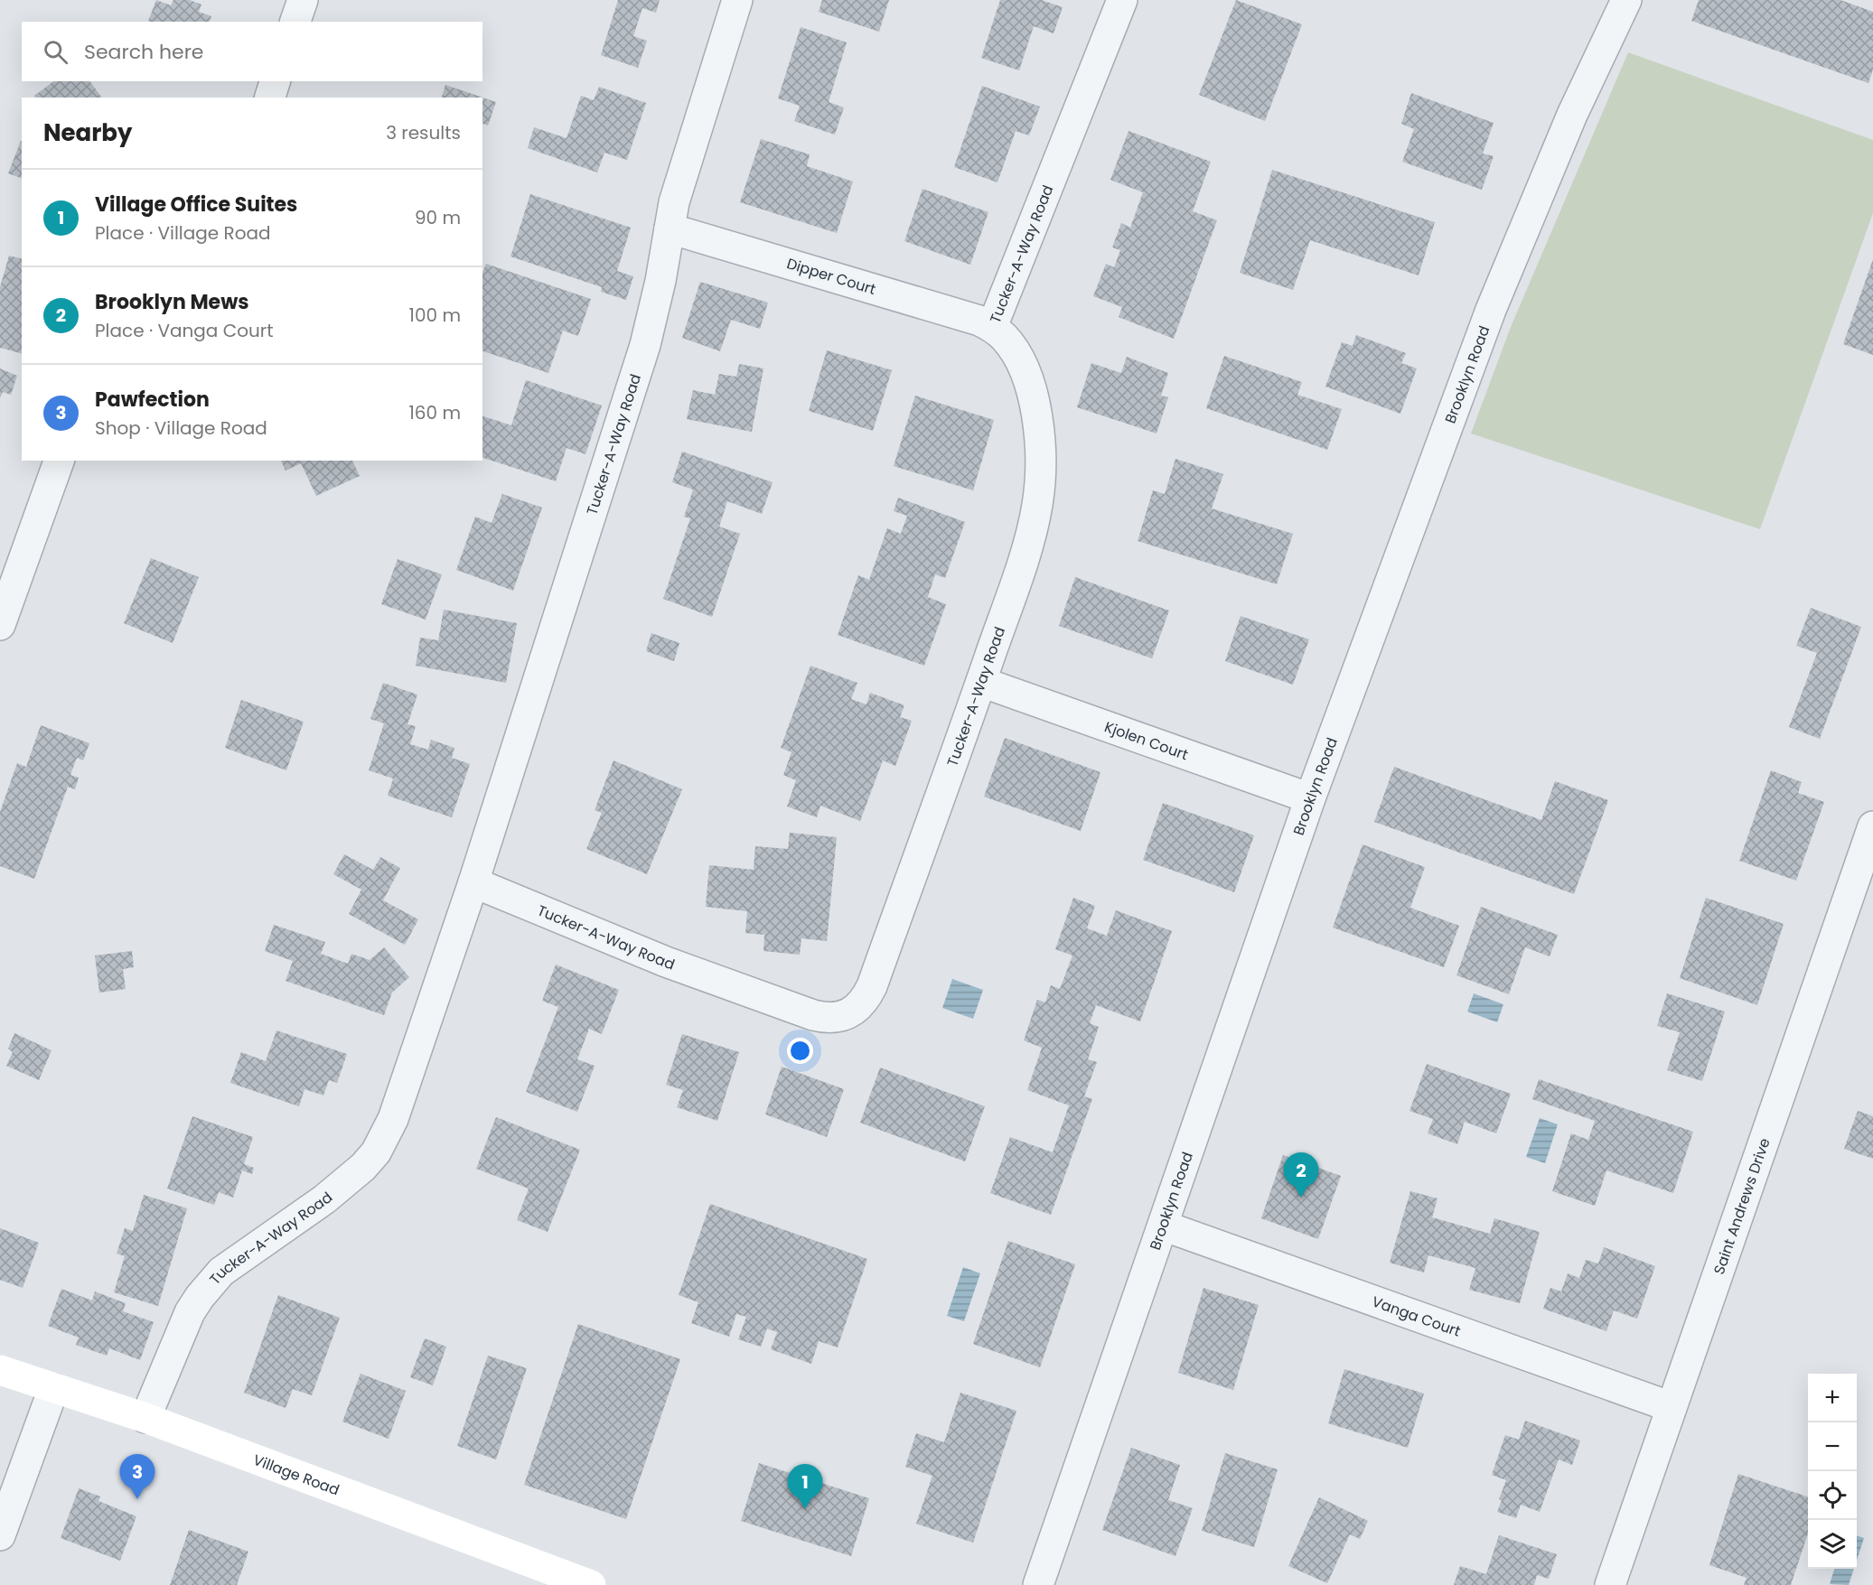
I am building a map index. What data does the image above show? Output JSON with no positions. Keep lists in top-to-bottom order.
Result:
{
  "streets": {
    "main road": ["Village Road"],
    "street": [
      "Tucker-A-Way Road",
      "Dipper Court",
      "Brooklyn Road",
      "Kjolen Court",
      "Saint Andrews Drive",
      "Vanga Court"
    ]
  },
  "crossings": [
    ["Tucker-A-Way Road", "Dipper Court"],
    ["Tucker-A-Way Road", "Kjolen Court"],
    ["Tucker-A-Way Road", "Village Road"],
    ["Brooklyn Road", "Kjolen Court"],
    ["Brooklyn Road", "Vanga Court"],
    ["Saint Andrews Drive", "Vanga Court"]
  ],
  "page": {
    "search": "Search here",
    "heading": ["Nearby", "3 results"],
    "list": [
      {
        "mark": "1",
        "name": "Village Office Suites",
        "note": "Place · Village Road",
        "value": "90 m"
      },
      {
        "mark": "2",
        "name": "Brooklyn Mews",
        "note": "Place · Vanga Court",
        "value": "100 m"
      },
      {
        "mark": "3",
        "name": "Pawfection",
        "note": "Shop · Village Road",
        "value": "160 m"
      }
    ],
    "pins": ["2", "3", "1"],
    "map_buttons": ["+", "−"]
  }
}
